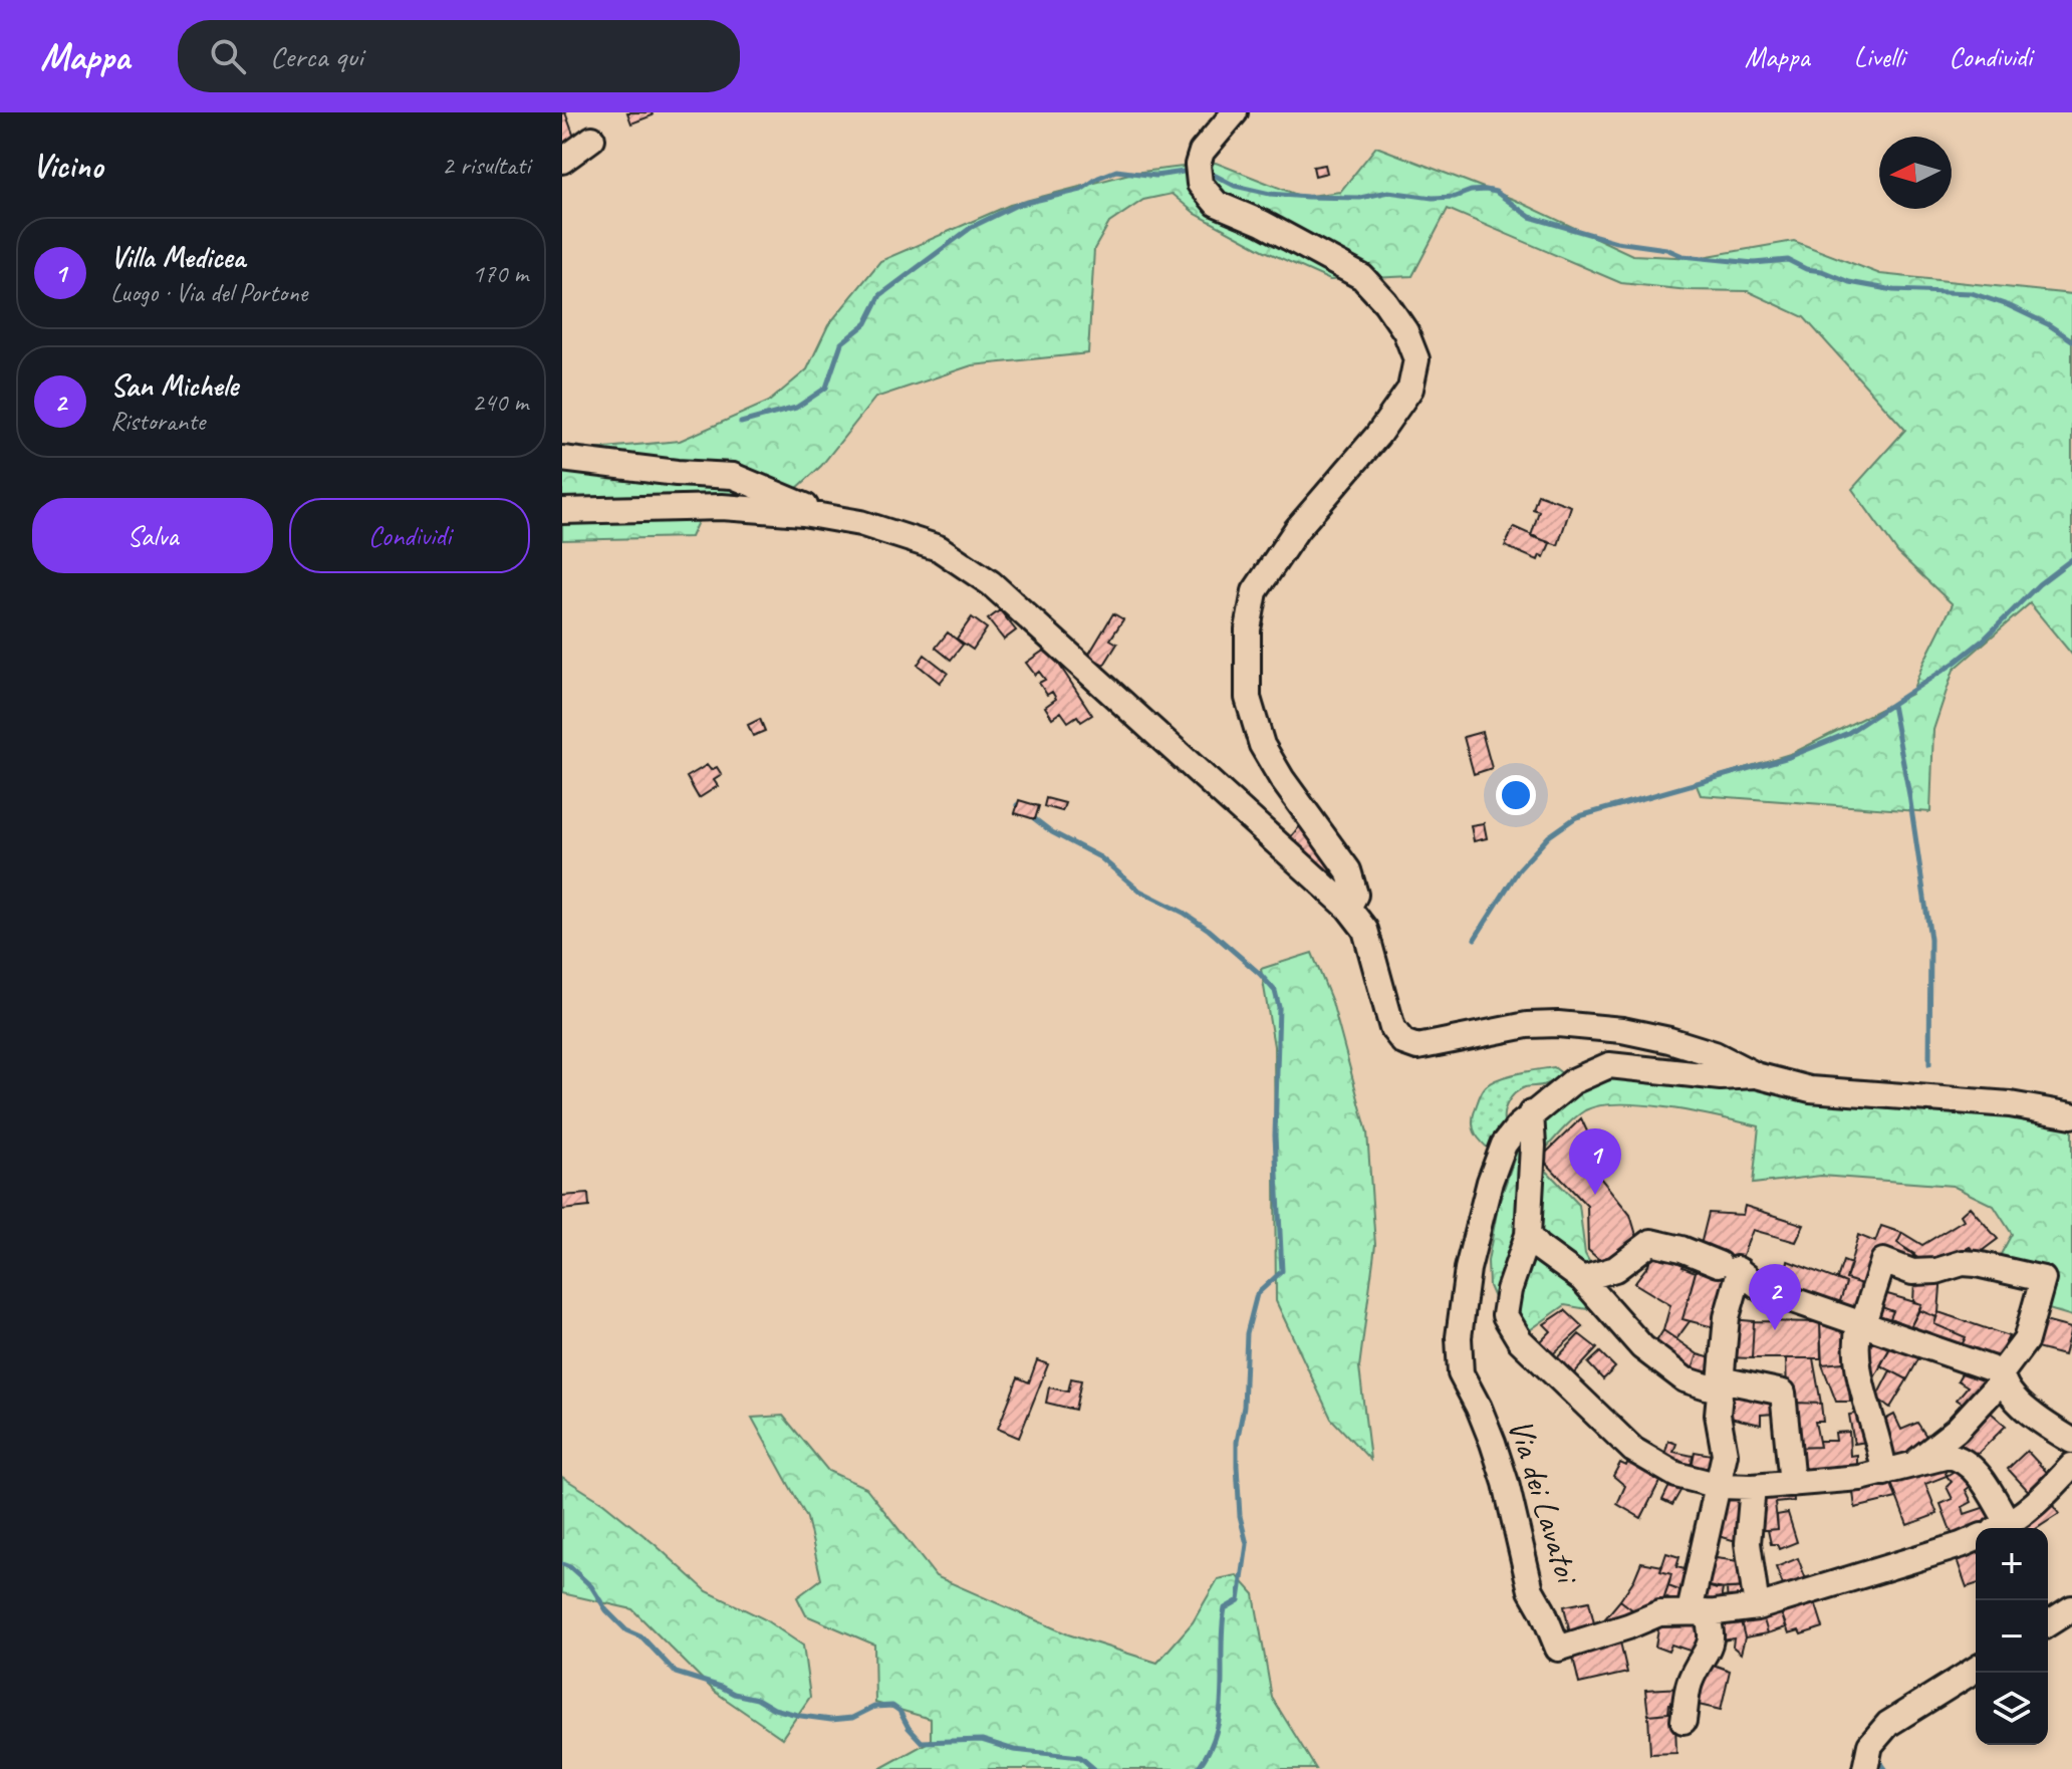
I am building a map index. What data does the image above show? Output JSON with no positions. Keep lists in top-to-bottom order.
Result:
{
  "streets": {
    "street": ["Via dei Lavatoi"]
  },
  "north": "left",
  "page": {
    "header": "Mappa",
    "search": "Cerca qui",
    "nav": ["Mappa", "Livelli", "Condividi"],
    "heading": ["Vicino", "2 risultati"],
    "list": [
      {
        "mark": "1",
        "name": "Villa Medicea",
        "note": "Luogo · Via del Portone",
        "value": "170 m"
      },
      {
        "mark": "2",
        "name": "San Michele",
        "note": "Ristorante",
        "value": "240 m"
      }
    ],
    "buttons": ["Salva", "Condividi"],
    "pins": ["1", "2"],
    "map_buttons": ["+", "−"]
  }
}
